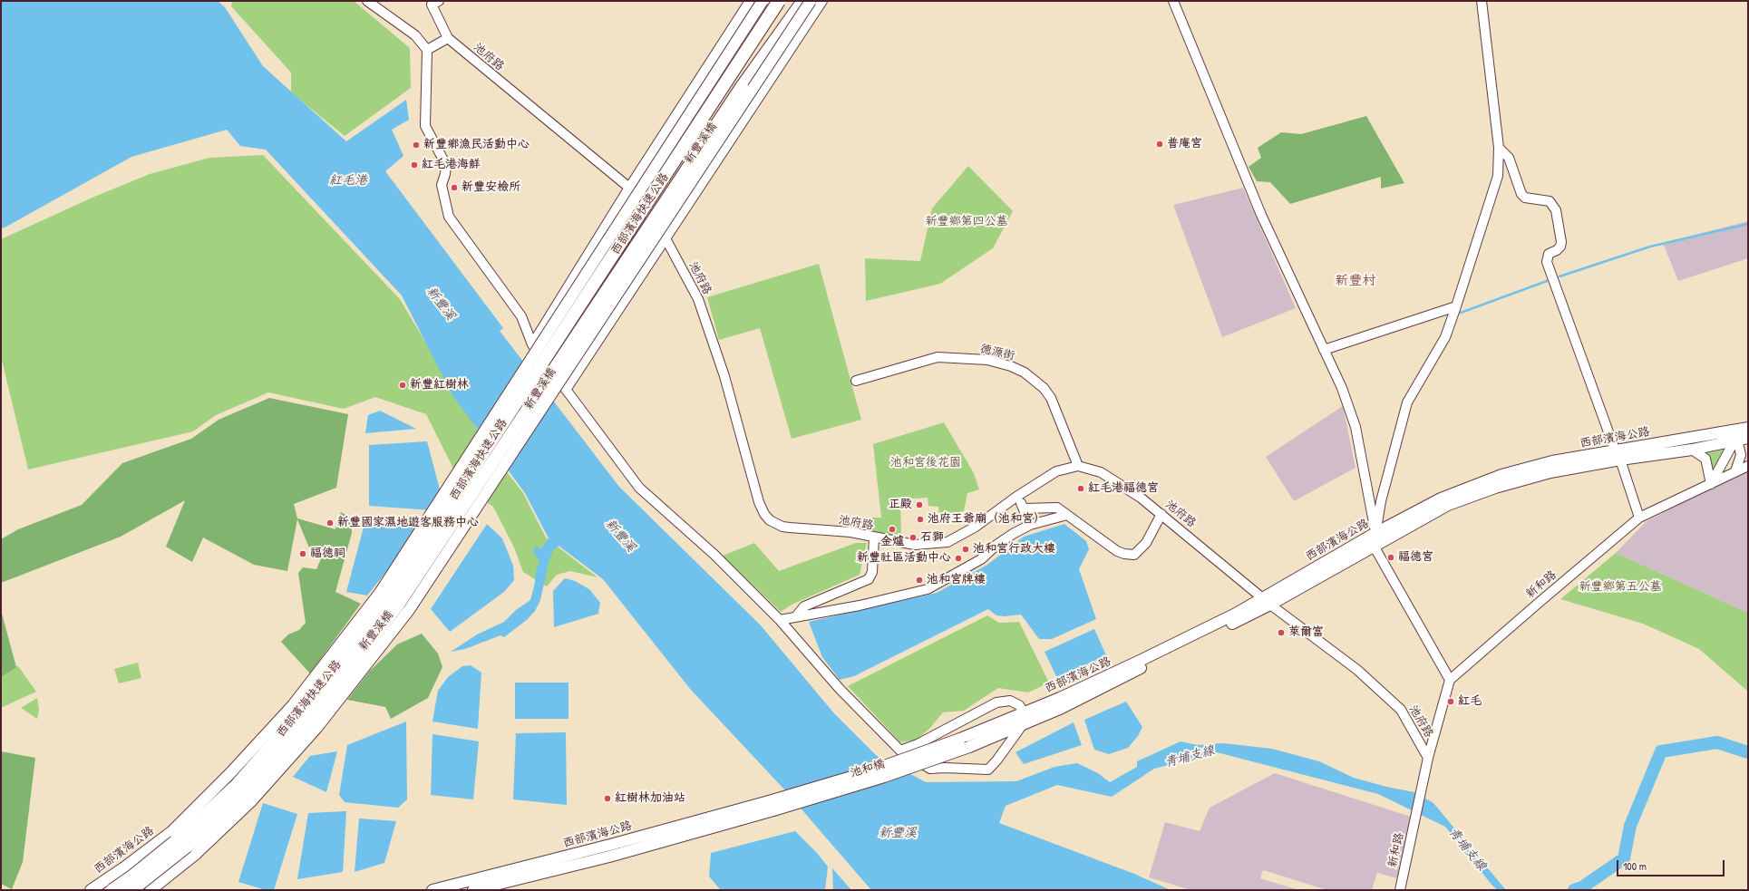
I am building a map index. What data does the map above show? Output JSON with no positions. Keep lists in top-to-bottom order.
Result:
{
  "streets": {
    "highway": ["西部濱海快速公路"],
    "main road": ["新豐溪橋", "西部濱海公路", "池和橋"],
    "street": ["池府路", "德源街", "新和路"]
  },
  "crossings": [
    ["池府路", "德源街"],
    ["池府路", "西部濱海公路"],
    ["池府路", "新和路"],
    ["新豐溪橋", "西部濱海公路"],
    ["西部濱海公路", "池和橋"]
  ],
  "districts": ["新豐村"],
  "water": ["紅毛港", "新豐溪", "青埔支線"],
  "parks": ["新豐鄉第四公墓", "池和宮後花園", "新豐鄉第五公墓"],
  "places": [
    "普庵宫",
    "新豐鄉漁民活動中心",
    "紅毛港海鮮",
    "新豐安檢所",
    "新豐紅樹林",
    "紅毛港福德宮",
    "正殿",
    "池府王爺廟（池和宮）",
    "新豐國家濕地遊客服務中心",
    "金爐",
    "石獅",
    "池和宮行政大樓",
    "福德祠",
    "福德宮",
    "新豐社區活動中心",
    "池和宫牌樓",
    "萊爾富",
    "紅毛",
    "紅樹林加油站"
  ],
  "scale_bar": "100 m"
}
